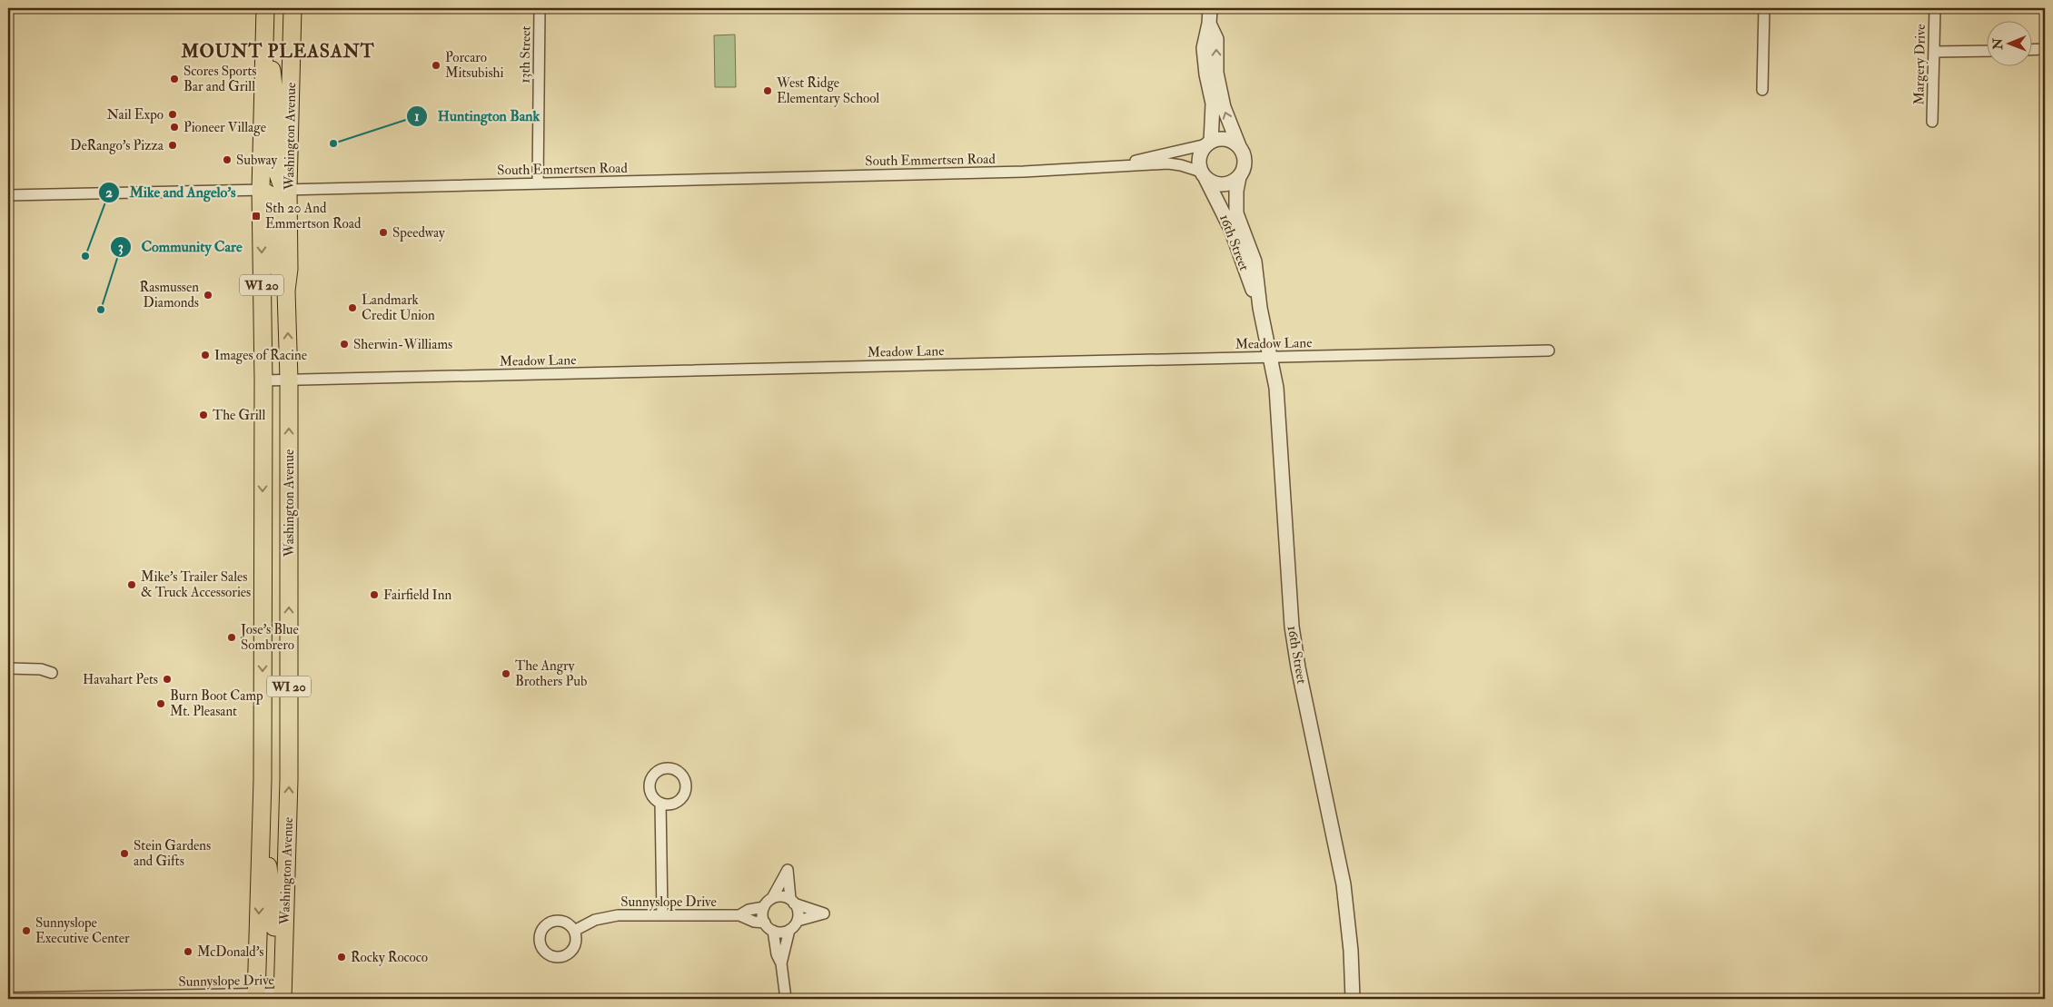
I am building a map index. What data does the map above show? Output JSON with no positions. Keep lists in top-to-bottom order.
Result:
{
  "streets": {
    "main road": ["Washington Avenue", "WI 20"],
    "street": [
      "13th Street",
      "Margery Drive",
      "South Emmertsen Road",
      "16th Street",
      "Meadow Lane",
      "Sunnyslope Drive"
    ]
  },
  "crossings": [
    ["13th Street", "South Emmertsen Road"],
    ["Washington Avenue", "South Emmertsen Road"],
    ["Washington Avenue", "Meadow Lane"],
    ["Washington Avenue", "Sunnyslope Drive"],
    ["South Emmertsen Road", "16th Street"],
    ["16th Street", "Meadow Lane"]
  ],
  "districts": ["MOUNT PLEASANT"],
  "places": {
    "other": [
      "Porcaro Mitsubishi",
      "Scores Sports Bar and Grill",
      "West Ridge Elementary School",
      "Nail Expo",
      "Pioneer Village",
      "Huntington Bank",
      "DeRango's Pizza",
      "Subway",
      "Speedway",
      "Mike and Angelo's",
      "Rasmussen Diamonds",
      "Landmark Credit Union",
      "Community Care",
      "Sherwin-Williams",
      "Images of Racine",
      "The Grill",
      "Mike's Trailer Sales & Truck Accessories",
      "Fairfield Inn",
      "Jose's Blue Sombrero",
      "The Angry Brothers Pub",
      "Havahart Pets",
      "Burn Boot Camp Mt. Pleasant",
      "Stein Gardens and Gifts",
      "Sunnyslope Executive Center",
      "McDonald's",
      "Rocky Rococo"
    ],
    "transit": ["Sth 20 And Emmertson Road"]
  },
  "north": "left"
}
